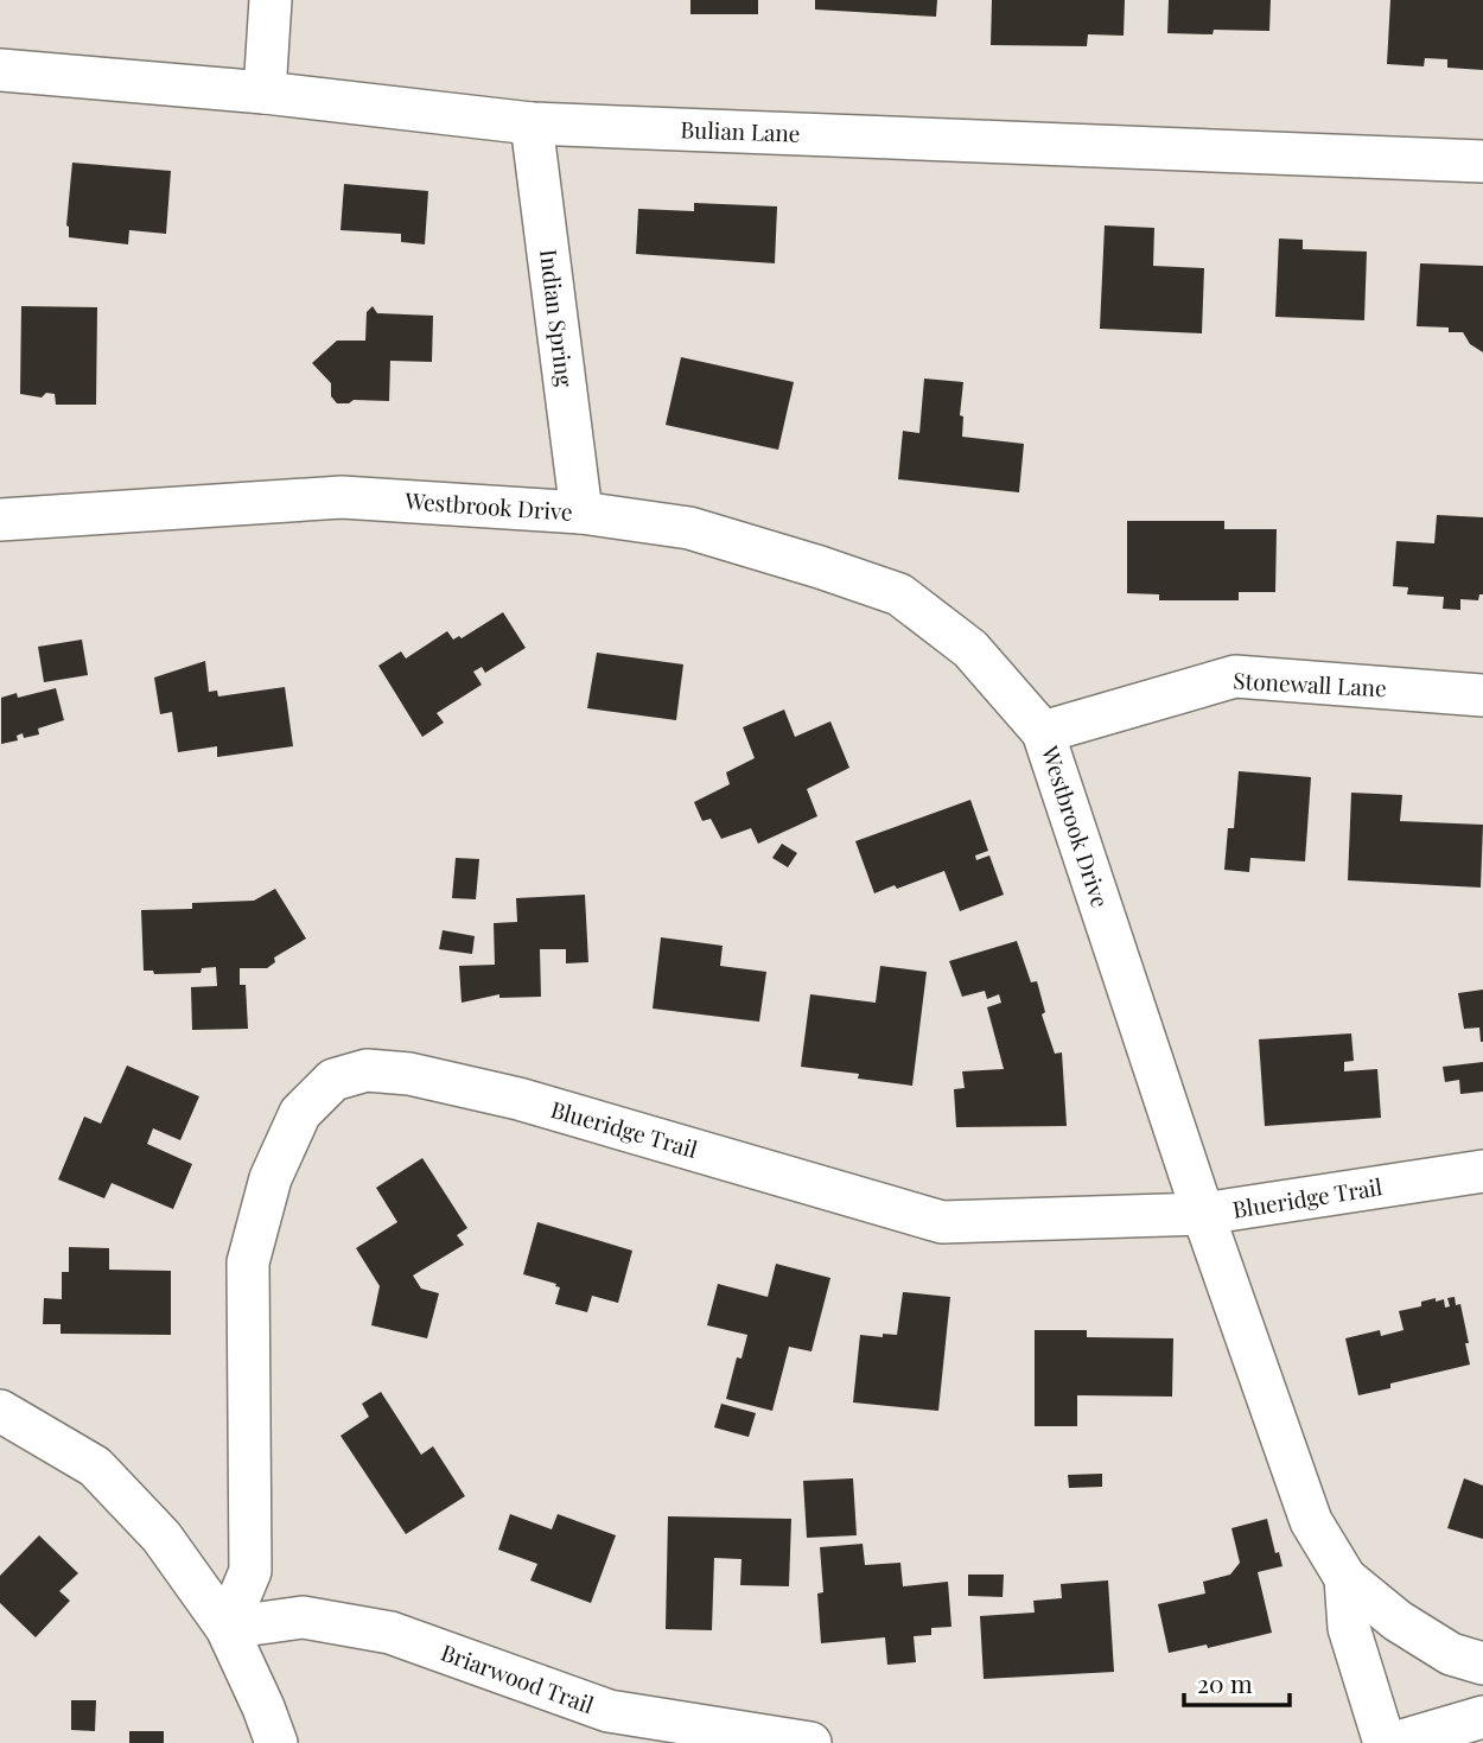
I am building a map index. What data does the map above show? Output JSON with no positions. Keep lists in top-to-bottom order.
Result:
{
  "streets": {
    "street": [
      "Bulian Lane",
      "Indian Spring",
      "Westbrook Drive",
      "Stonewall Lane",
      "Blueridge Trail",
      "Briarwood Trail"
    ]
  },
  "crossings": [
    ["Bulian Lane", "Indian Spring"],
    ["Indian Spring", "Westbrook Drive"],
    ["Westbrook Drive", "Stonewall Lane"],
    ["Westbrook Drive", "Blueridge Trail"],
    ["Blueridge Trail", "Briarwood Trail"]
  ],
  "scale_bar": "20 m"
}
